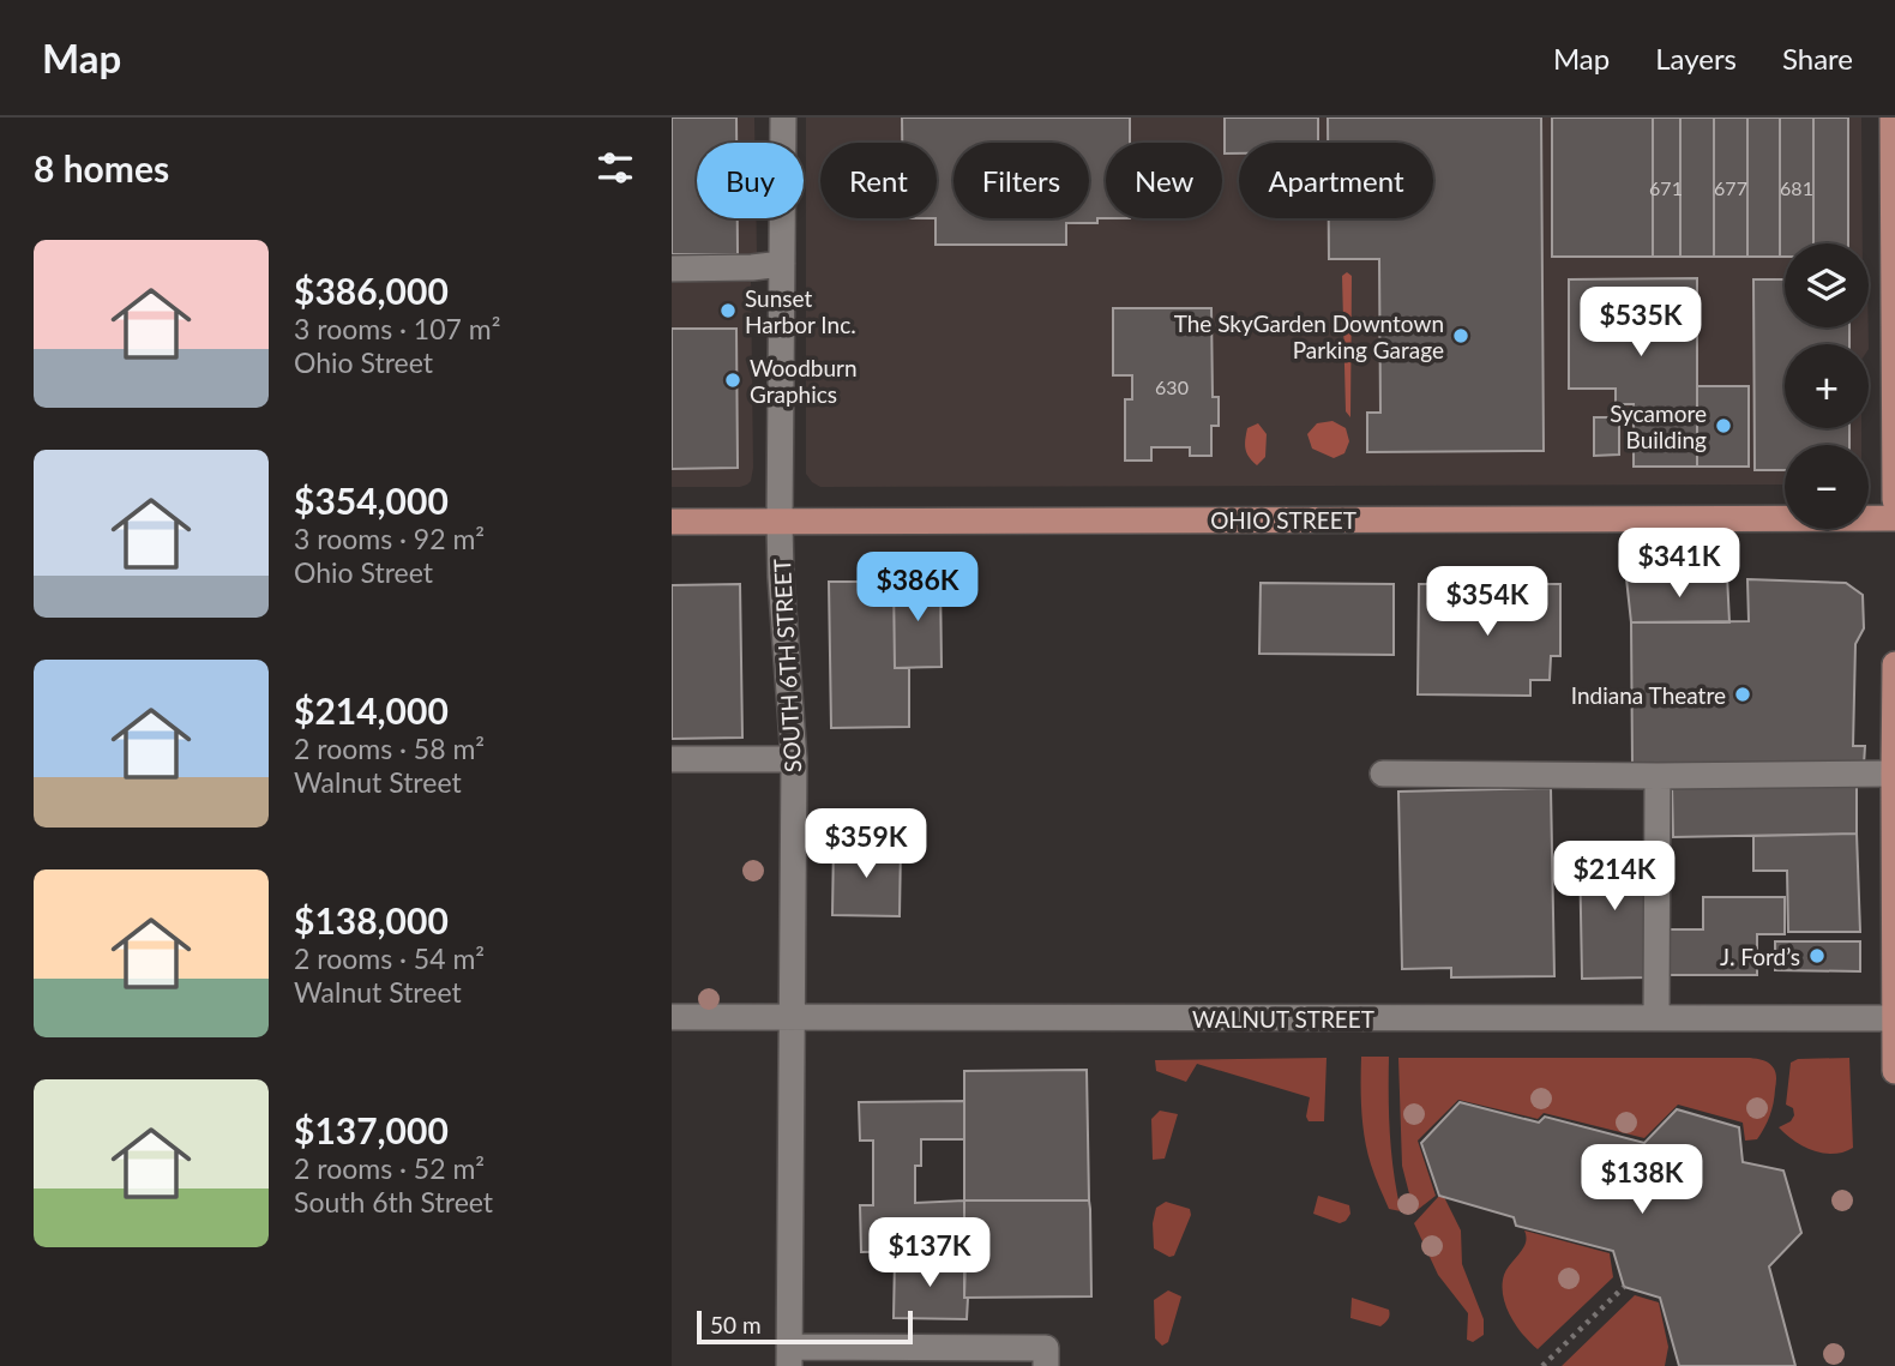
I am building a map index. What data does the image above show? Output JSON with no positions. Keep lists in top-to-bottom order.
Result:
{
  "streets": {
    "main road": ["OHIO STREET"],
    "street": ["SOUTH 6TH STREET", "WALNUT STREET"]
  },
  "crossings": [
    ["OHIO STREET", "SOUTH 6TH STREET"],
    ["SOUTH 6TH STREET", "WALNUT STREET"]
  ],
  "places": [
    "Sunset Harbor Inc.",
    "The SkyGarden Downtown Parking Garage",
    "Woodburn Graphics",
    "Sycamore Building",
    "Indiana Theatre",
    "J. Ford’s"
  ],
  "house_numbers": [
    "671",
    "677",
    "681",
    "630"
  ],
  "scale_bar": "50 m",
  "page": {
    "header": "Map",
    "nav": ["Map", "Layers", "Share"],
    "heading": "8 homes",
    "chip": [
      "Buy",
      "Rent",
      "Filters",
      "New",
      "Apartment"
    ],
    "list": [
      {
        "name": "$386,000",
        "note": "3 rooms · 107 m² · Ohio Street"
      },
      {
        "name": "$354,000",
        "note": "3 rooms · 92 m² · Ohio Street"
      },
      {
        "name": "$214,000",
        "note": "2 rooms · 58 m² · Walnut Street"
      },
      {
        "name": "$138,000",
        "note": "2 rooms · 54 m² · Walnut Street"
      },
      {
        "name": "$137,000",
        "note": "2 rooms · 52 m² · South 6th Street"
      }
    ],
    "map_buttons": ["+", "−"],
    "price": [
      "$535K",
      "$341K",
      "$386K",
      "$354K",
      "$359K",
      "$214K",
      "$138K",
      "$137K"
    ],
    "scale": "50 m"
  }
}
